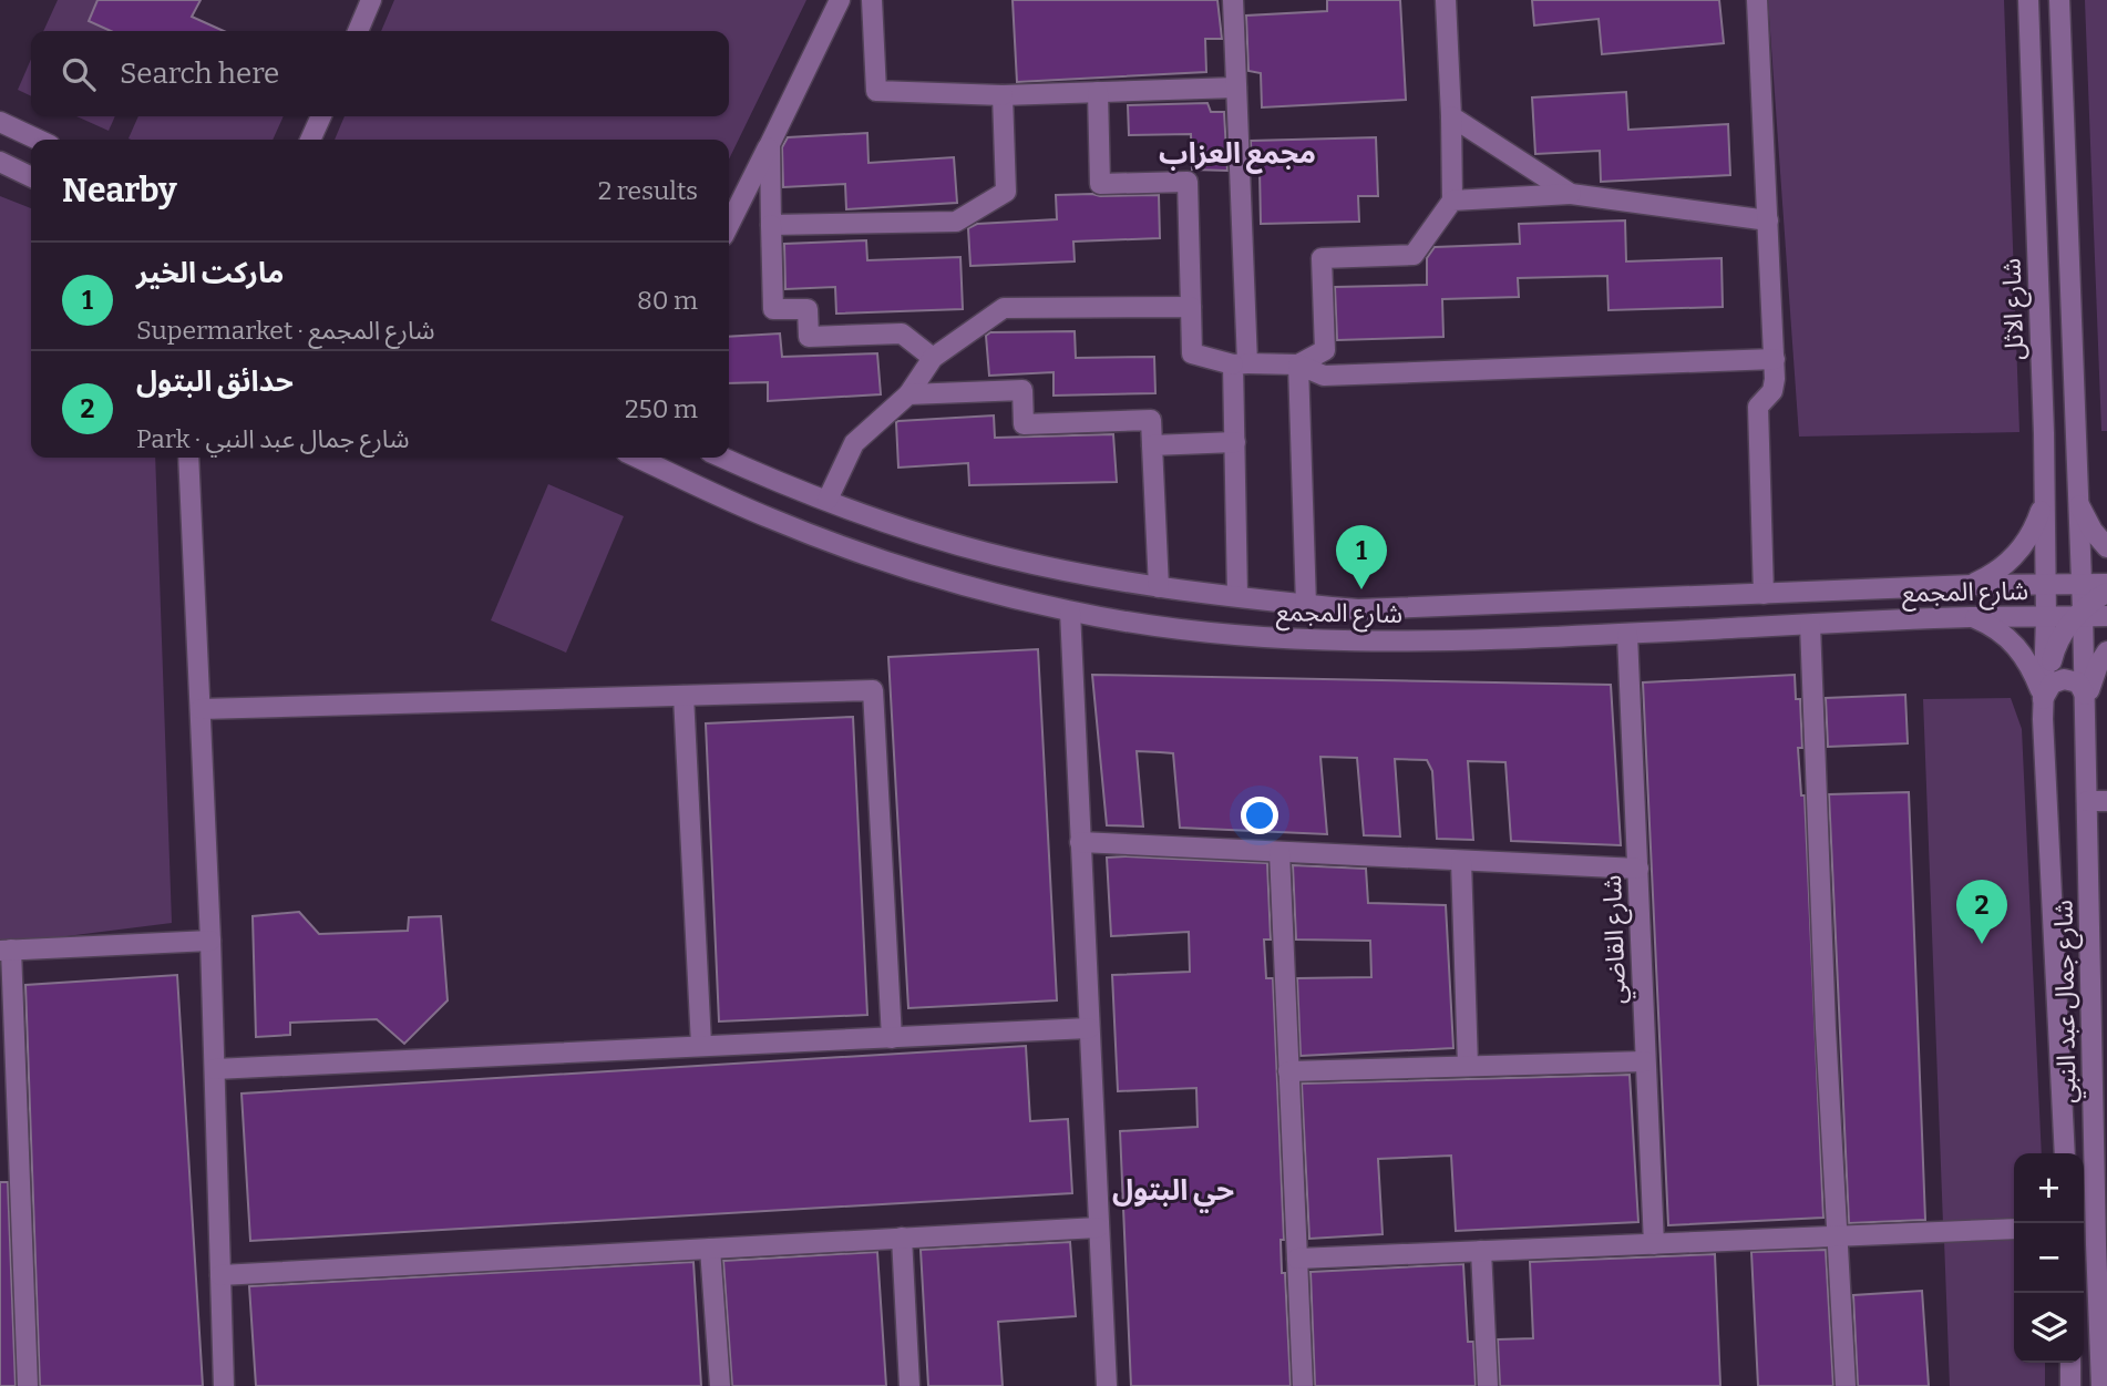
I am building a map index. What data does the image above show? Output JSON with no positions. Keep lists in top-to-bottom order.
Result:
{
  "streets": {
    "street": [
      "شارع الاثل",
      "شارع المجمع",
      "شارع القاضي",
      "شارع جمال عبد النبي"
    ]
  },
  "crossings": [
    ["شارع الاثل", "شارع المجمع"],
    ["شارع الاثل", "شارع جمال عبد النبي"],
    ["شارع المجمع", "شارع القاضي"],
    ["شارع المجمع", "شارع جمال عبد النبي"]
  ],
  "districts": ["مجمع العزاب", "حي البتول"],
  "page": {
    "search": "Search here",
    "heading": ["Nearby", "2 results"],
    "list": [
      {
        "mark": "1",
        "name": "ماركت الخير",
        "note": "Supermarket · شارع المجمع",
        "value": "80 m"
      },
      {
        "mark": "2",
        "name": "حدائق البتول",
        "note": "Park · شارع جمال عبد النبي",
        "value": "250 m"
      }
    ],
    "pins": ["1", "2"],
    "map_buttons": ["+", "−"]
  }
}
